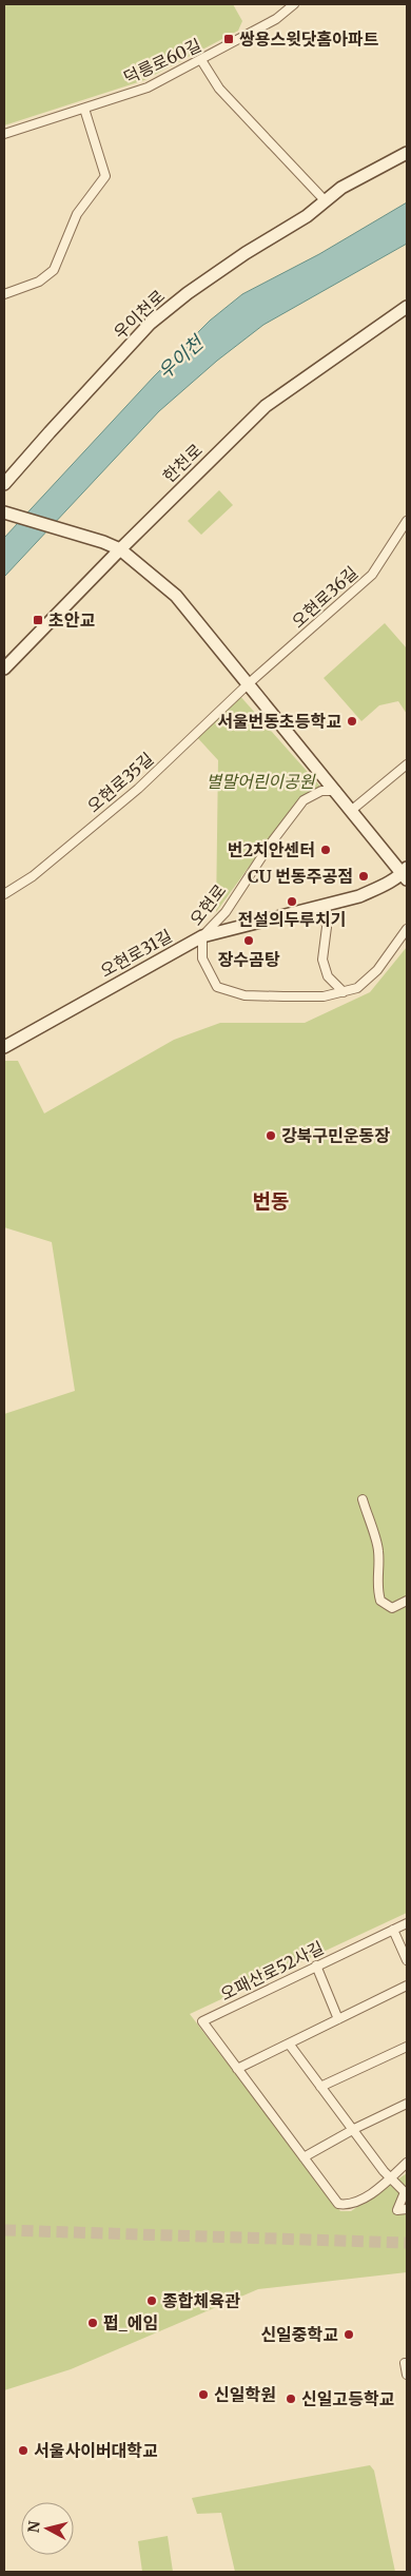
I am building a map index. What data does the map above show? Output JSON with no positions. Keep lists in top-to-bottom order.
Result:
{
  "streets": {
    "street": [
      "덕릉로60길",
      "우이천로",
      "한천로",
      "오현로36길",
      "오현로35길",
      "오현로",
      "오현로31길",
      "오패산로52사길"
    ]
  },
  "crossings": [
    ["오현로36길", "오현로35길"],
    ["오현로", "오현로31길"]
  ],
  "districts": ["번동"],
  "water": ["우이천"],
  "parks": ["별말어린이공원"],
  "places": {
    "transit": ["쌍용스윗닷홈아파트", "초안교"],
    "other": [
      "서울번동초등학교",
      "번2치안센터",
      "CU 번동주공점",
      "전설의두루치기",
      "장수곰탕",
      "강북구민운동장",
      "종합체육관",
      "펍_에임",
      "신일중학교",
      "신일학원",
      "신일고등학교",
      "서울사이버대학교"
    ]
  },
  "north": "left"
}
